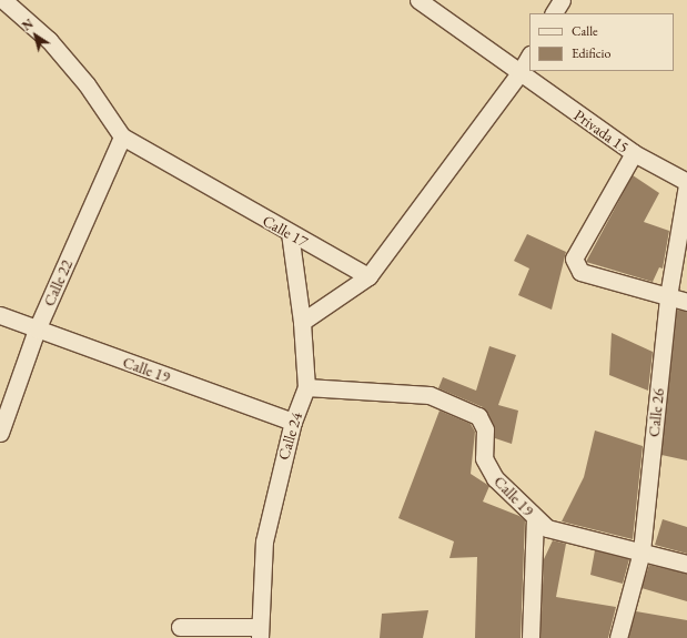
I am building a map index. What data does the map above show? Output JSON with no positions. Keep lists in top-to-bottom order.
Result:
{
  "streets": {
    "street": [
      "Privada 15",
      "Calle 17",
      "Calle 22",
      "Calle 19",
      "Calle 26",
      "Calle 24"
    ]
  },
  "crossings": [
    ["Calle 17", "Calle 22"],
    ["Calle 17", "Calle 24"],
    ["Calle 22", "Calle 19"],
    ["Calle 19", "Calle 26"],
    ["Calle 19", "Calle 24"]
  ],
  "legend": ["Calle", "Edificio"],
  "north": "top left"
}
